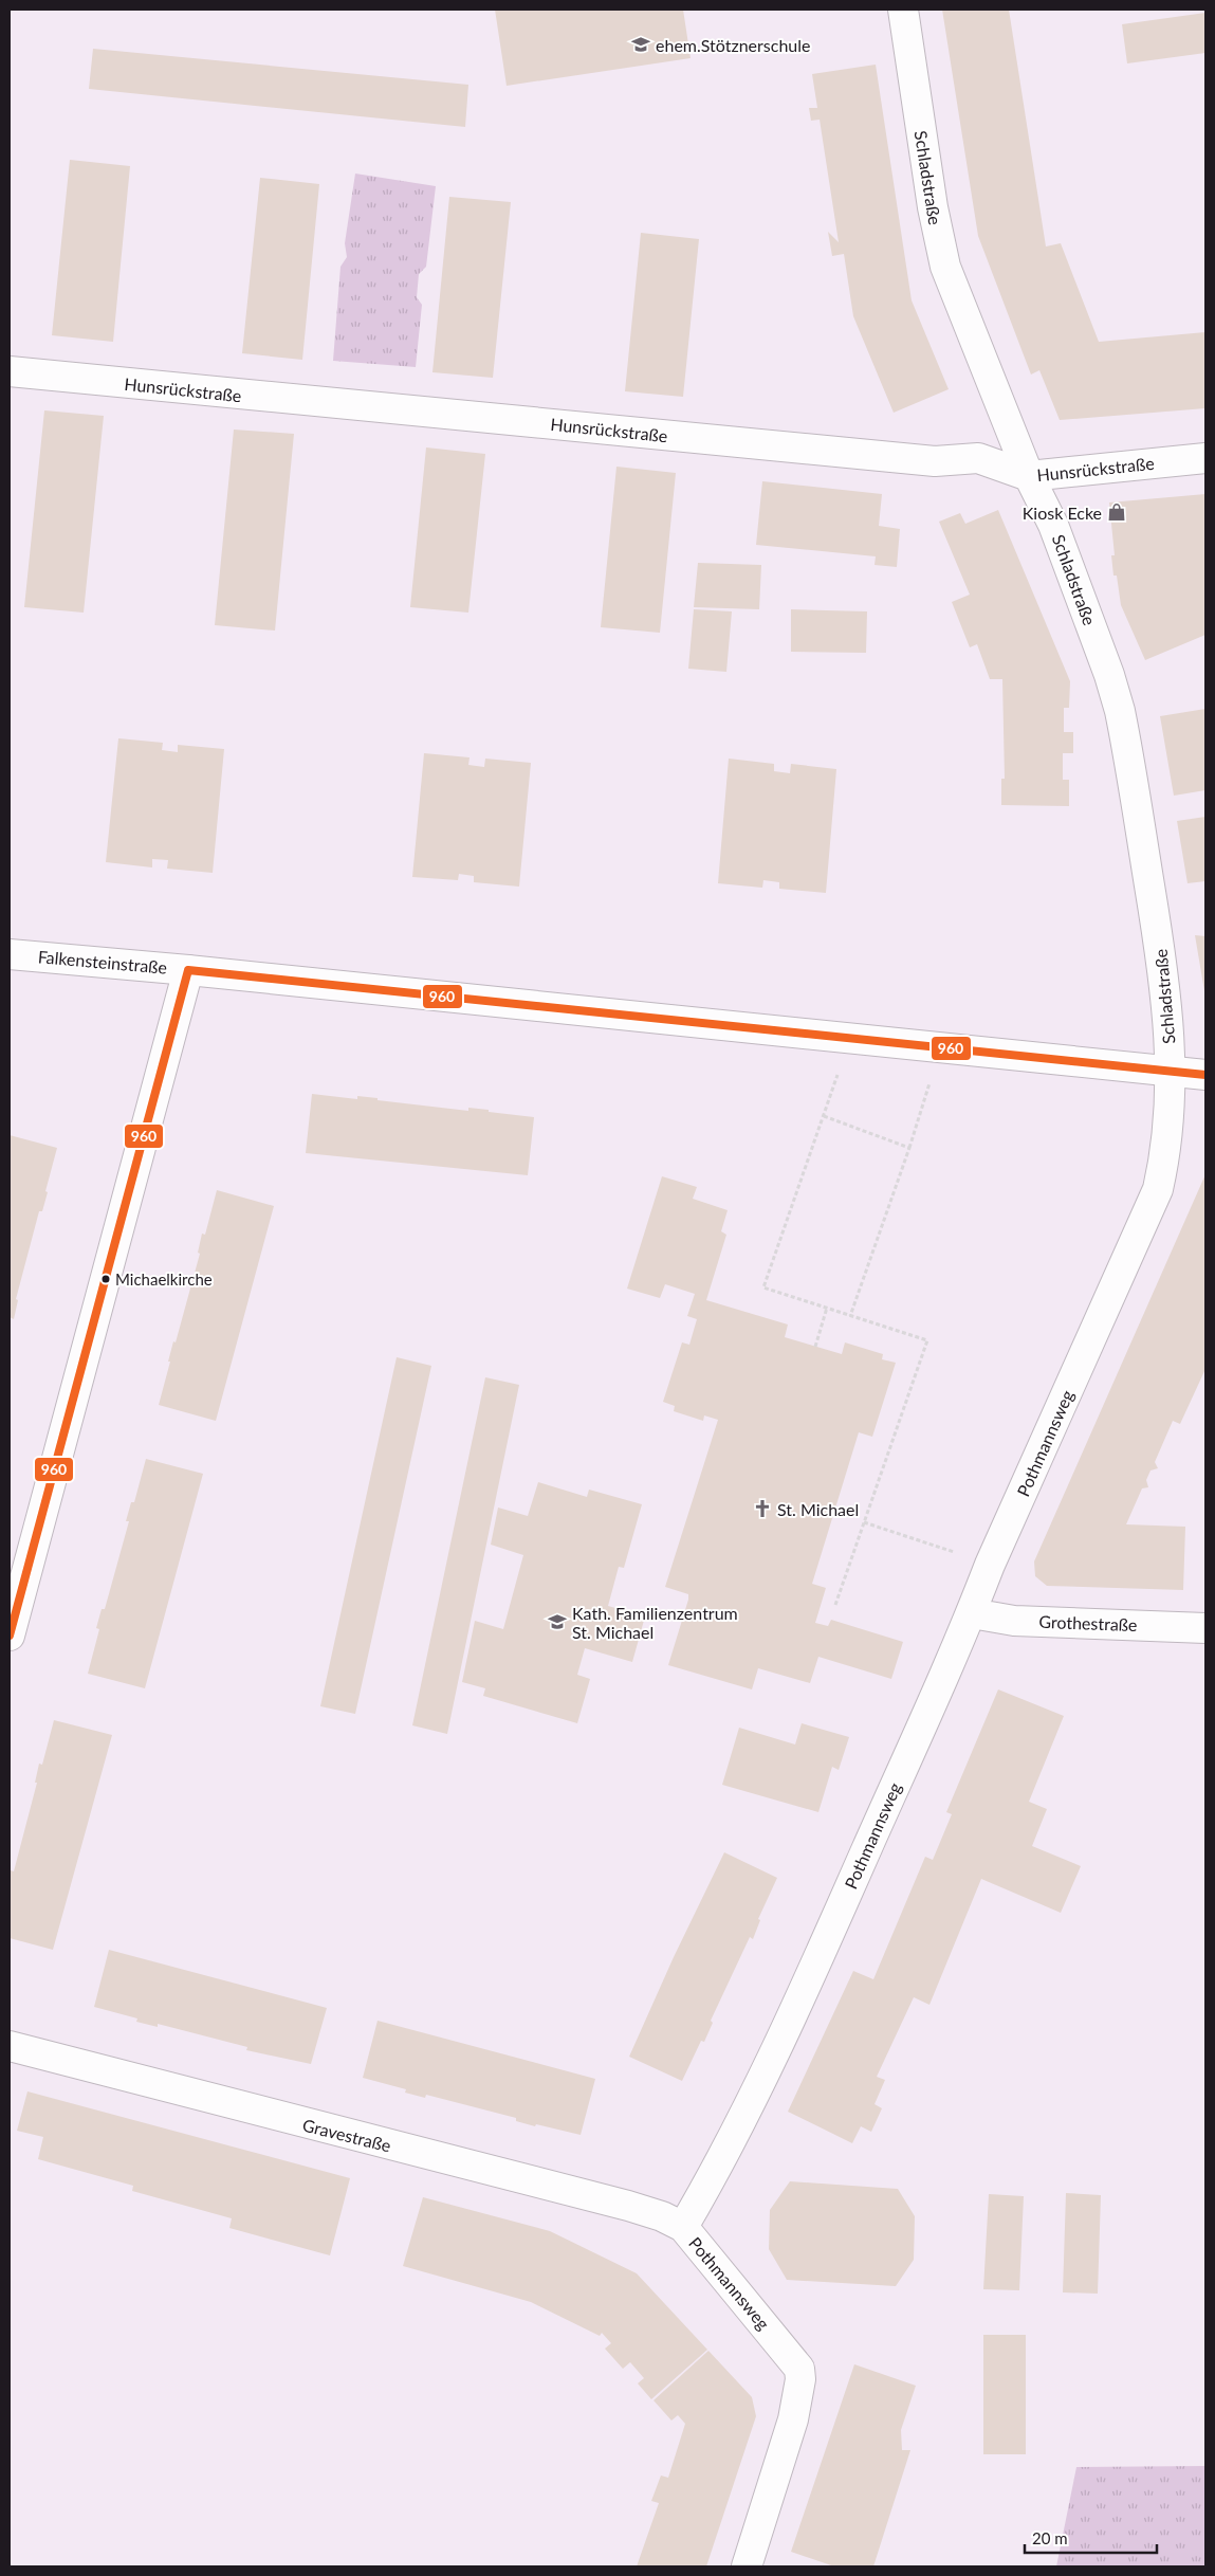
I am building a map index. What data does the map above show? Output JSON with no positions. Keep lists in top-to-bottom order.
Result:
{
  "streets": {
    "street": [
      "Schladstraße",
      "Hunsrückstraße",
      "Falkensteinstraße",
      "Pothmannsweg",
      "Grothestraße",
      "Gravestraße"
    ]
  },
  "crossings": [
    ["Schladstraße", "Hunsrückstraße"],
    ["Schladstraße", "Falkensteinstraße"],
    ["Schladstraße", "Pothmannsweg"],
    ["Falkensteinstraße", "Pothmannsweg"],
    ["Pothmannsweg", "Grothestraße"],
    ["Pothmannsweg", "Gravestraße"]
  ],
  "places": {
    "school or university": ["ehem.Stötznerschule", "Kath. Familienzentrum St. Michael"],
    "shop": ["Kiosk Ecke"],
    "other": ["Michaelkirche"],
    "church": ["St. Michael"]
  },
  "lines": ["transit line 960"],
  "scale_bar": "20 m"
}
